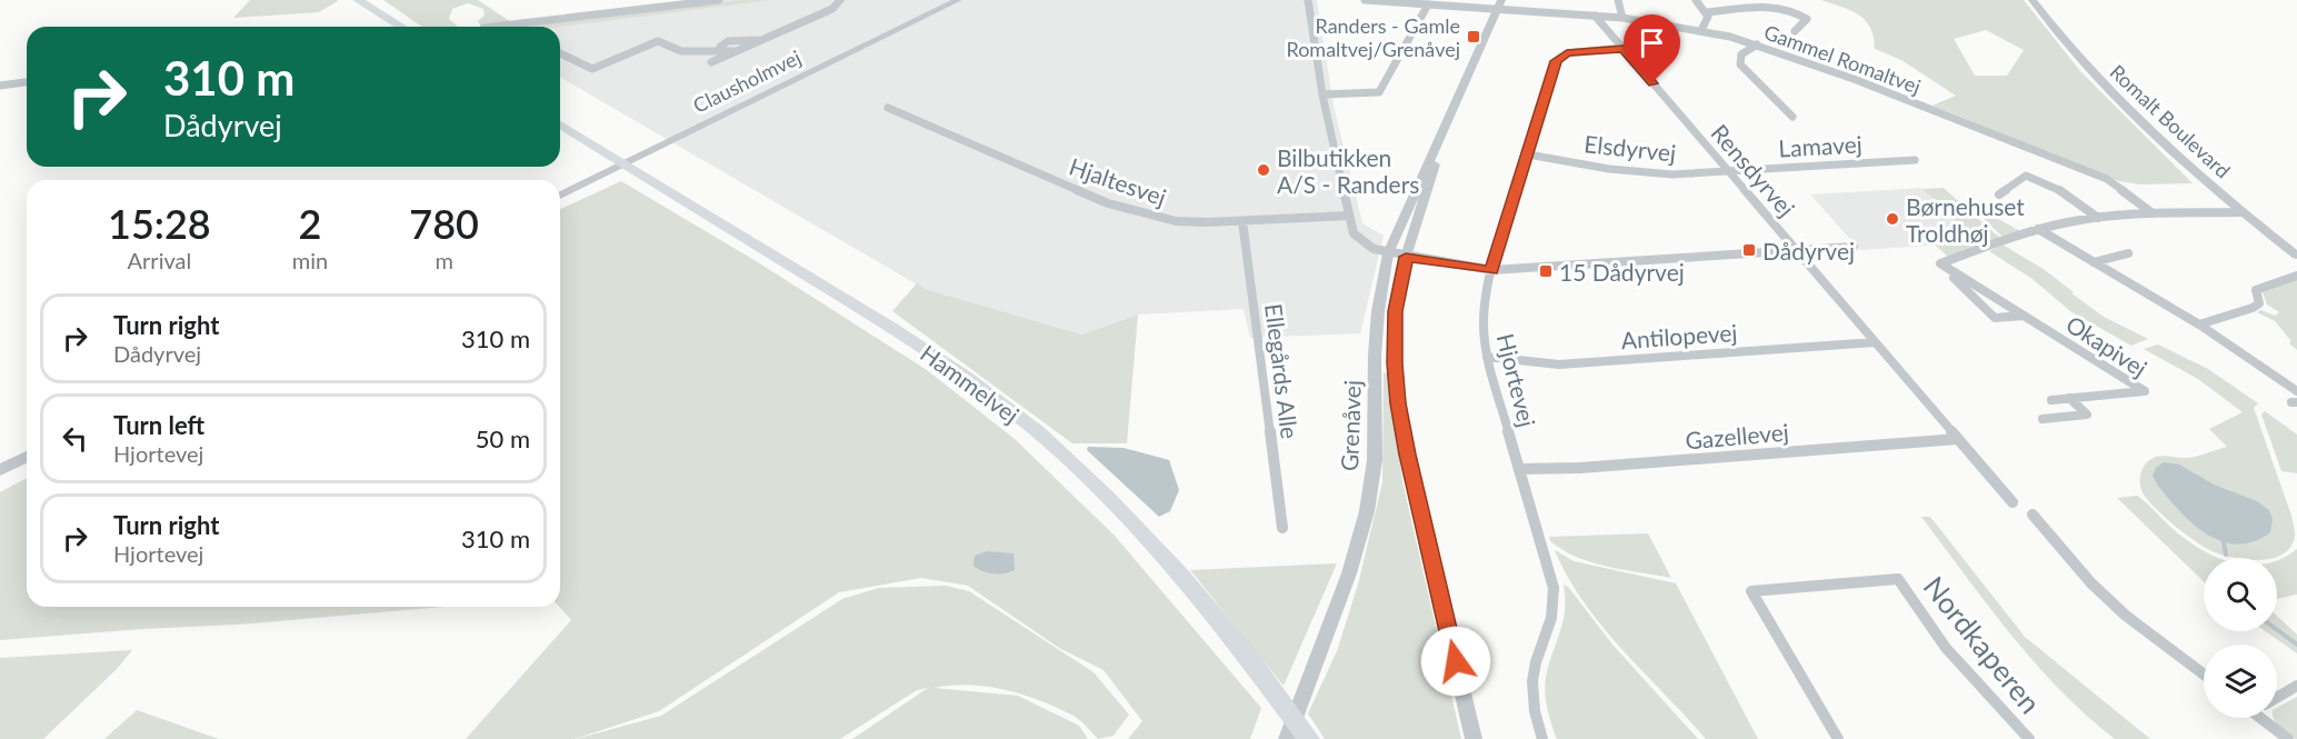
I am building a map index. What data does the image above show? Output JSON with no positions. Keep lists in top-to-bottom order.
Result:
{
  "streets": {
    "highway": ["Hammelvej"],
    "street": [
      "Gammel Romaltvej",
      "Clausholmvej",
      "Romalt Boulevard",
      "Lamavej",
      "Elsdyrvej",
      "Rensdyrvej",
      "Hjaltesvej",
      "Antilopevej",
      "Okapivej",
      "Ellegårds Alle",
      "Hjortevej",
      "Grenåvej",
      "Gazellevej",
      "Nordkaperen"
    ]
  },
  "crossings": [
    ["Gammel Romaltvej", "Rensdyrvej"],
    ["Gammel Romaltvej", "Grenåvej"],
    ["Clausholmvej", "Hammelvej"],
    ["Lamavej", "Elsdyrvej"],
    ["Lamavej", "Rensdyrvej"],
    ["Elsdyrvej", "Rensdyrvej"],
    ["Elsdyrvej", "Hjortevej"],
    ["Rensdyrvej", "Antilopevej"],
    ["Rensdyrvej", "Hjortevej"],
    ["Rensdyrvej", "Gazellevej"],
    ["Hjaltesvej", "Ellegårds Alle"],
    ["Antilopevej", "Hjortevej"],
    ["Hjortevej", "Gazellevej"]
  ],
  "places": {
    "transit": ["Randers - Gamle Romaltvej/Grenåvej", "Dådyrvej", "15 Dådyrvej"],
    "other": ["Bilbutikken A/S - Randers", "Børnehuset Troldhøj"]
  },
  "page": {
    "turn": ["310 m", "Dådyrvej"],
    "eta": [
      "15:28",
      "Arrival",
      "2",
      "min",
      "780",
      "m"
    ],
    "list": [
      {
        "name": "Turn right",
        "note": "Dådyrvej",
        "value": "310 m"
      },
      {
        "name": "Turn left",
        "note": "Hjortevej",
        "value": "50 m"
      },
      {
        "name": "Turn right",
        "note": "Hjortevej",
        "value": "310 m"
      }
    ]
  }
}
